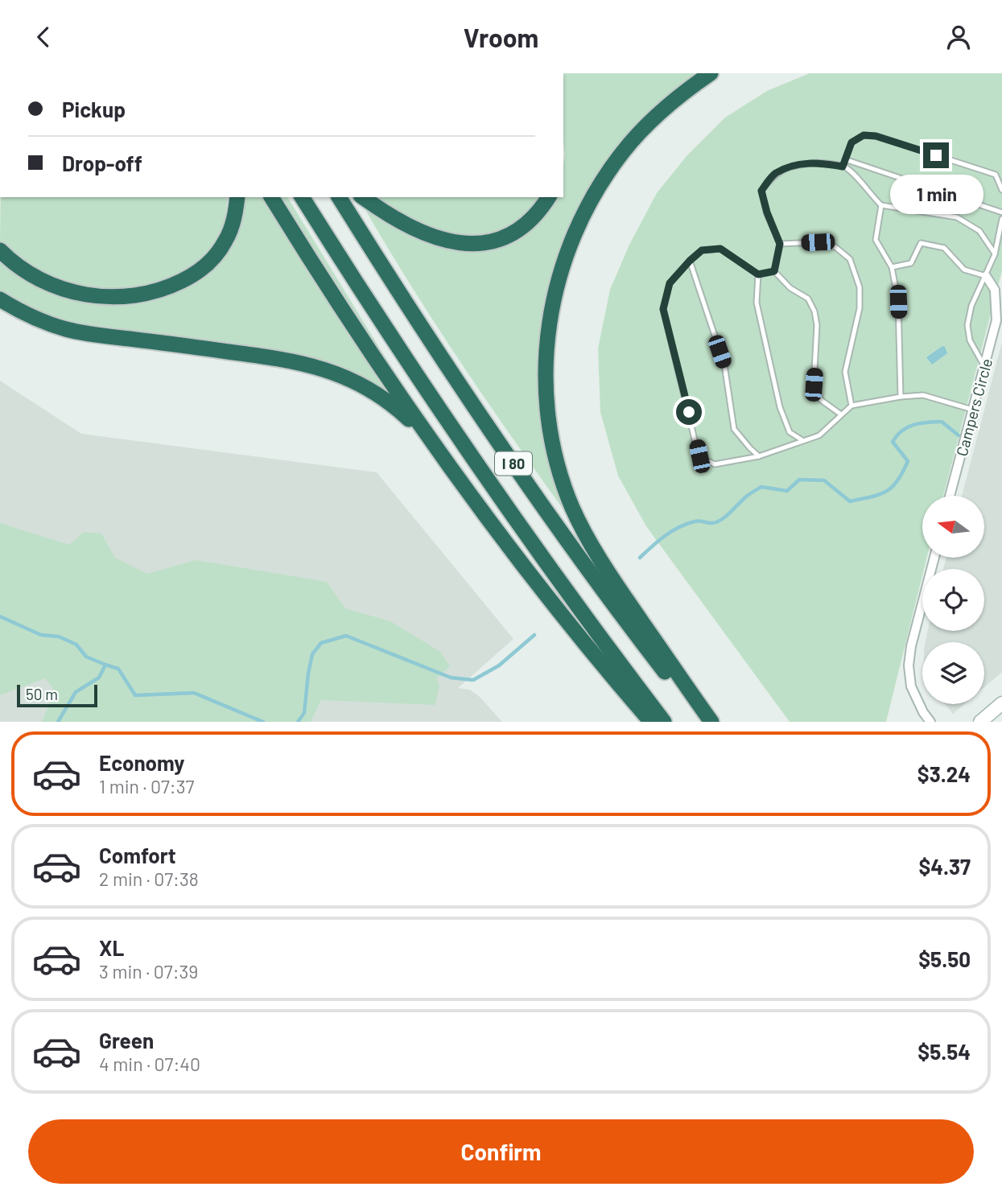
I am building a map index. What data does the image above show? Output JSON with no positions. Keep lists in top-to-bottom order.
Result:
{
  "streets": {
    "highway": ["I 80"],
    "street": ["Campers Circle"]
  },
  "scale_bar": "50 m",
  "north": "left",
  "page": {
    "header": "Vroom",
    "banner": ["Pickup", "Drop-off"],
    "bubble": "1 min",
    "scale": "50 m",
    "list": [
      {
        "name": "Economy",
        "note": "1 min · 07:37",
        "value": "$3.24"
      },
      {
        "name": "Comfort",
        "note": "2 min · 07:38",
        "value": "$4.37"
      },
      {
        "name": "XL",
        "note": "3 min · 07:39",
        "value": "$5.50"
      },
      {
        "name": "Green",
        "note": "4 min · 07:40",
        "value": "$5.54"
      }
    ],
    "buttons": "Confirm"
  }
}
